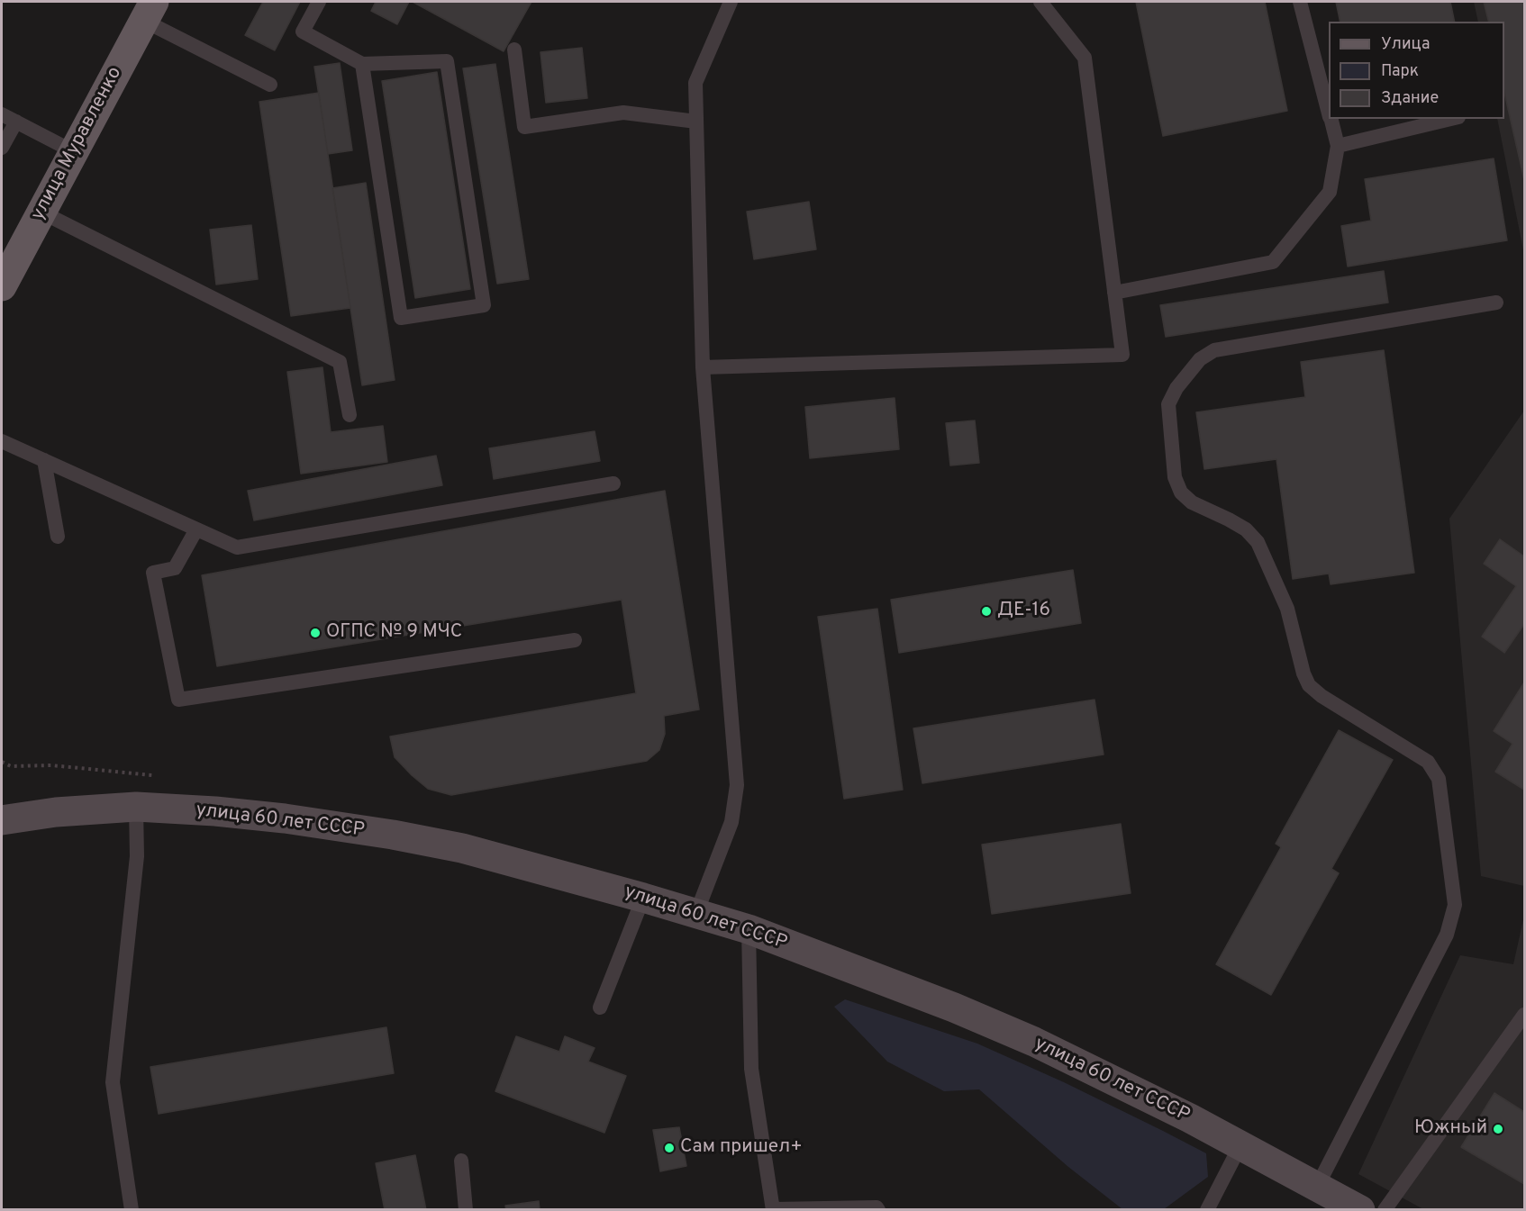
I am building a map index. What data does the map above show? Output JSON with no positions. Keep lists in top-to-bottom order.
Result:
{
  "streets": {
    "main road": ["улица Муравленко", "улица 60 лет СССР"]
  },
  "places": [
    "ДЕ-16",
    "ОГПС № 9 МЧС",
    "Южный",
    "Сам пришел+"
  ],
  "legend": ["Улица", "Парк", "Здание"]
}
